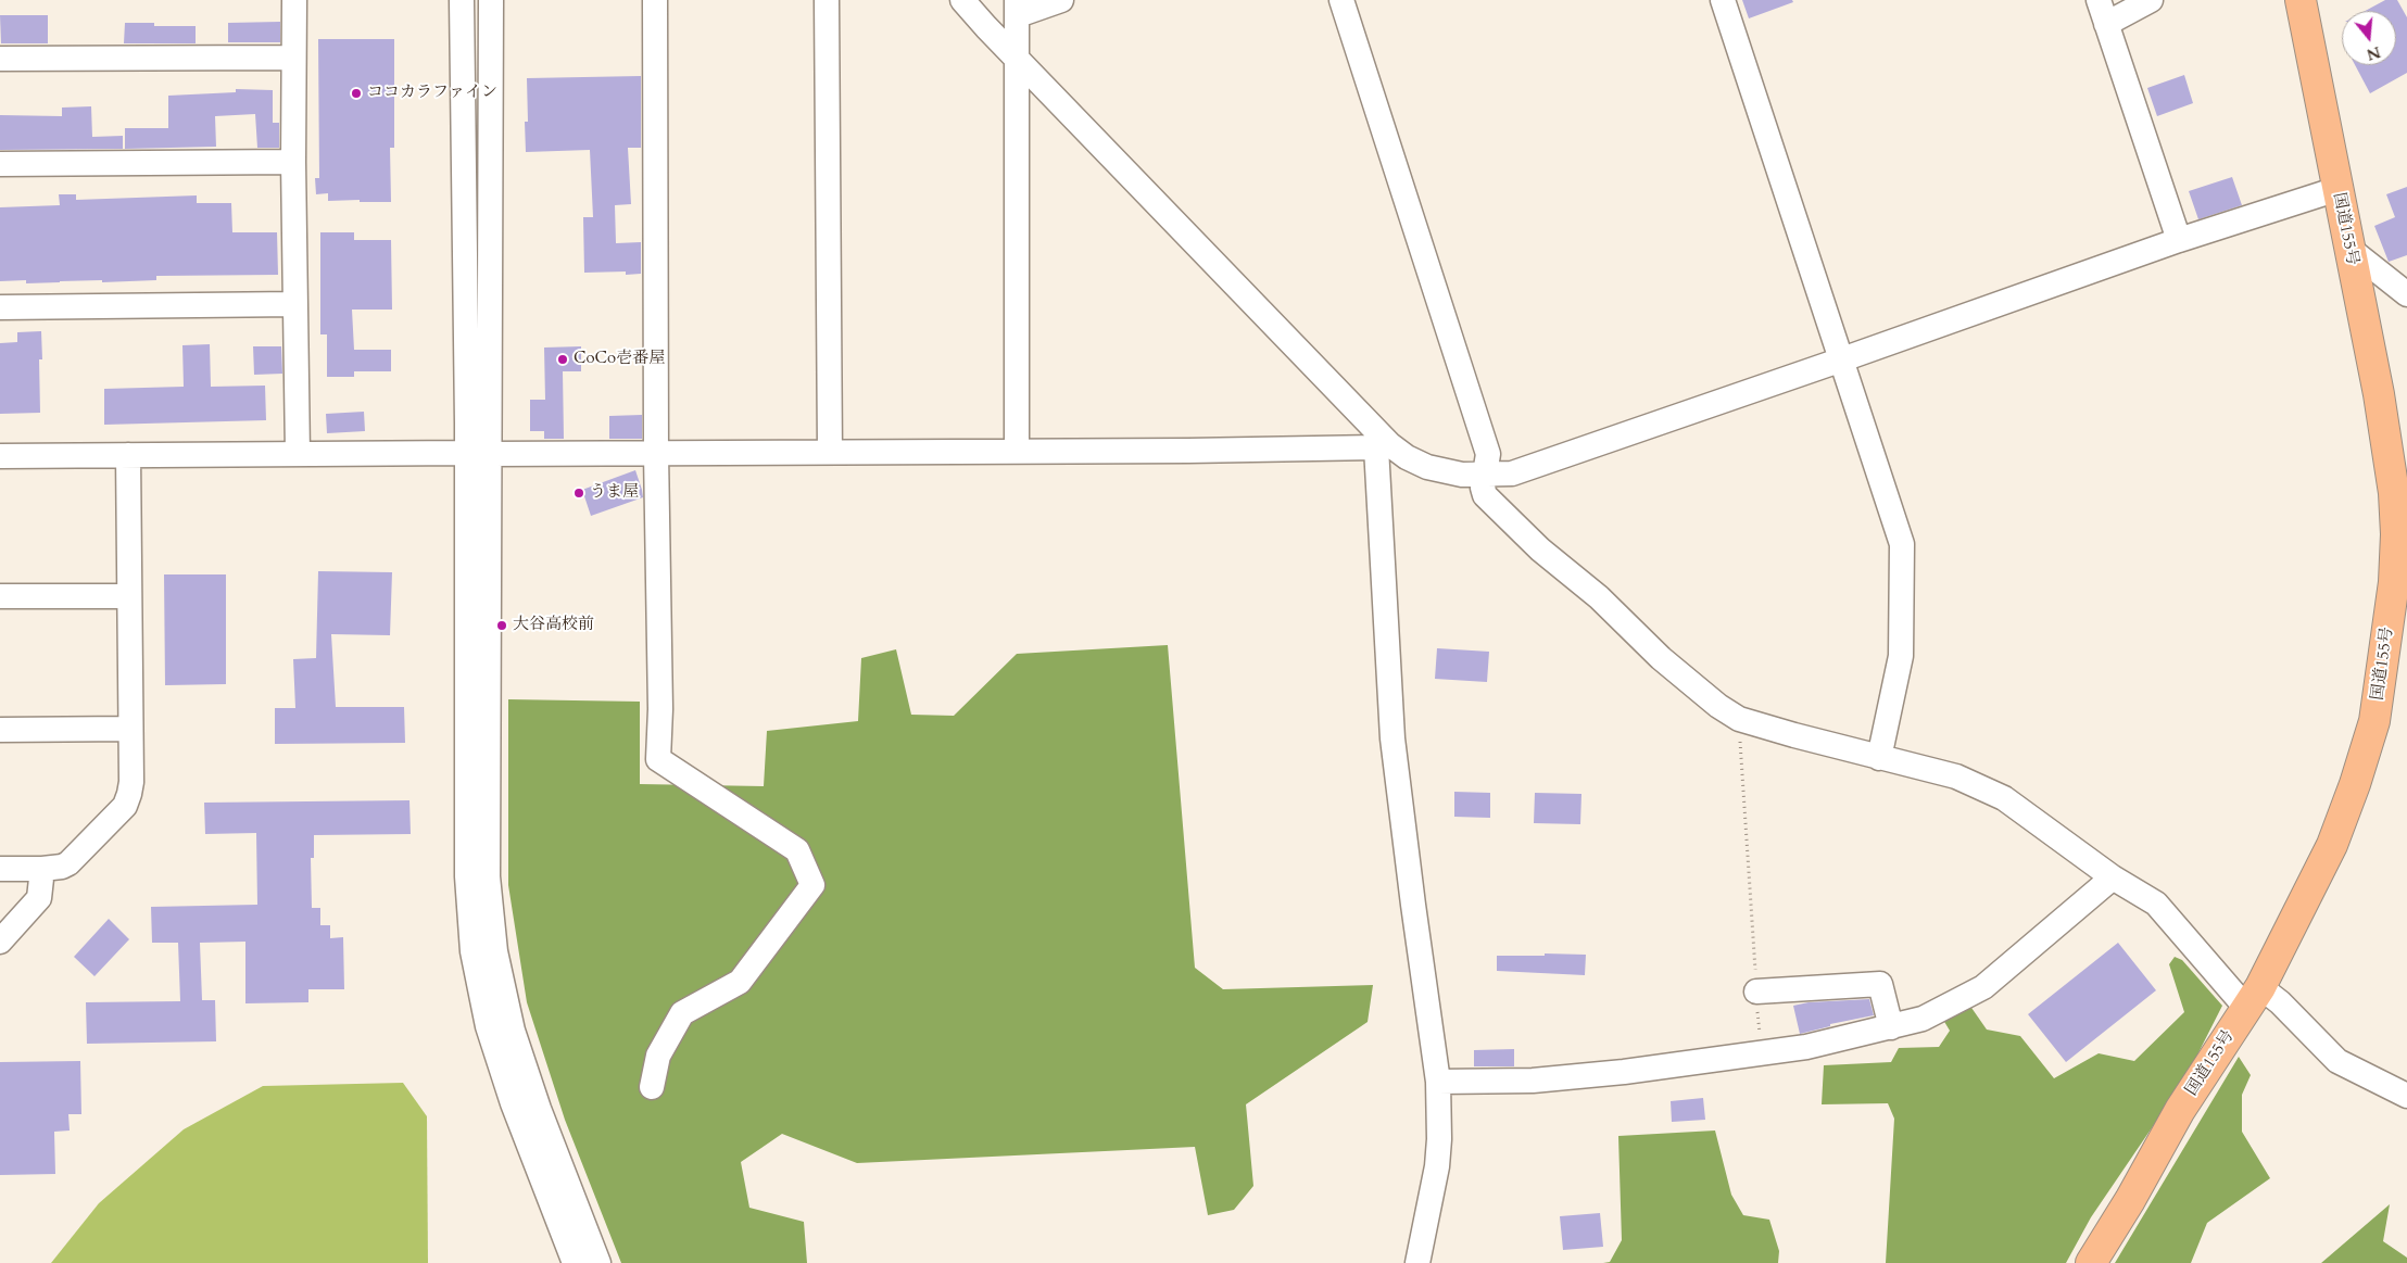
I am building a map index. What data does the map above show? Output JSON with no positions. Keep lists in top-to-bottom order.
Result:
{
  "streets": {
    "highway": ["国道155号"]
  },
  "places": [
    "ココカラファイン",
    "CoCo壱番屋",
    "うま屋",
    "大谷高校前"
  ],
  "north": "bottom"
}
